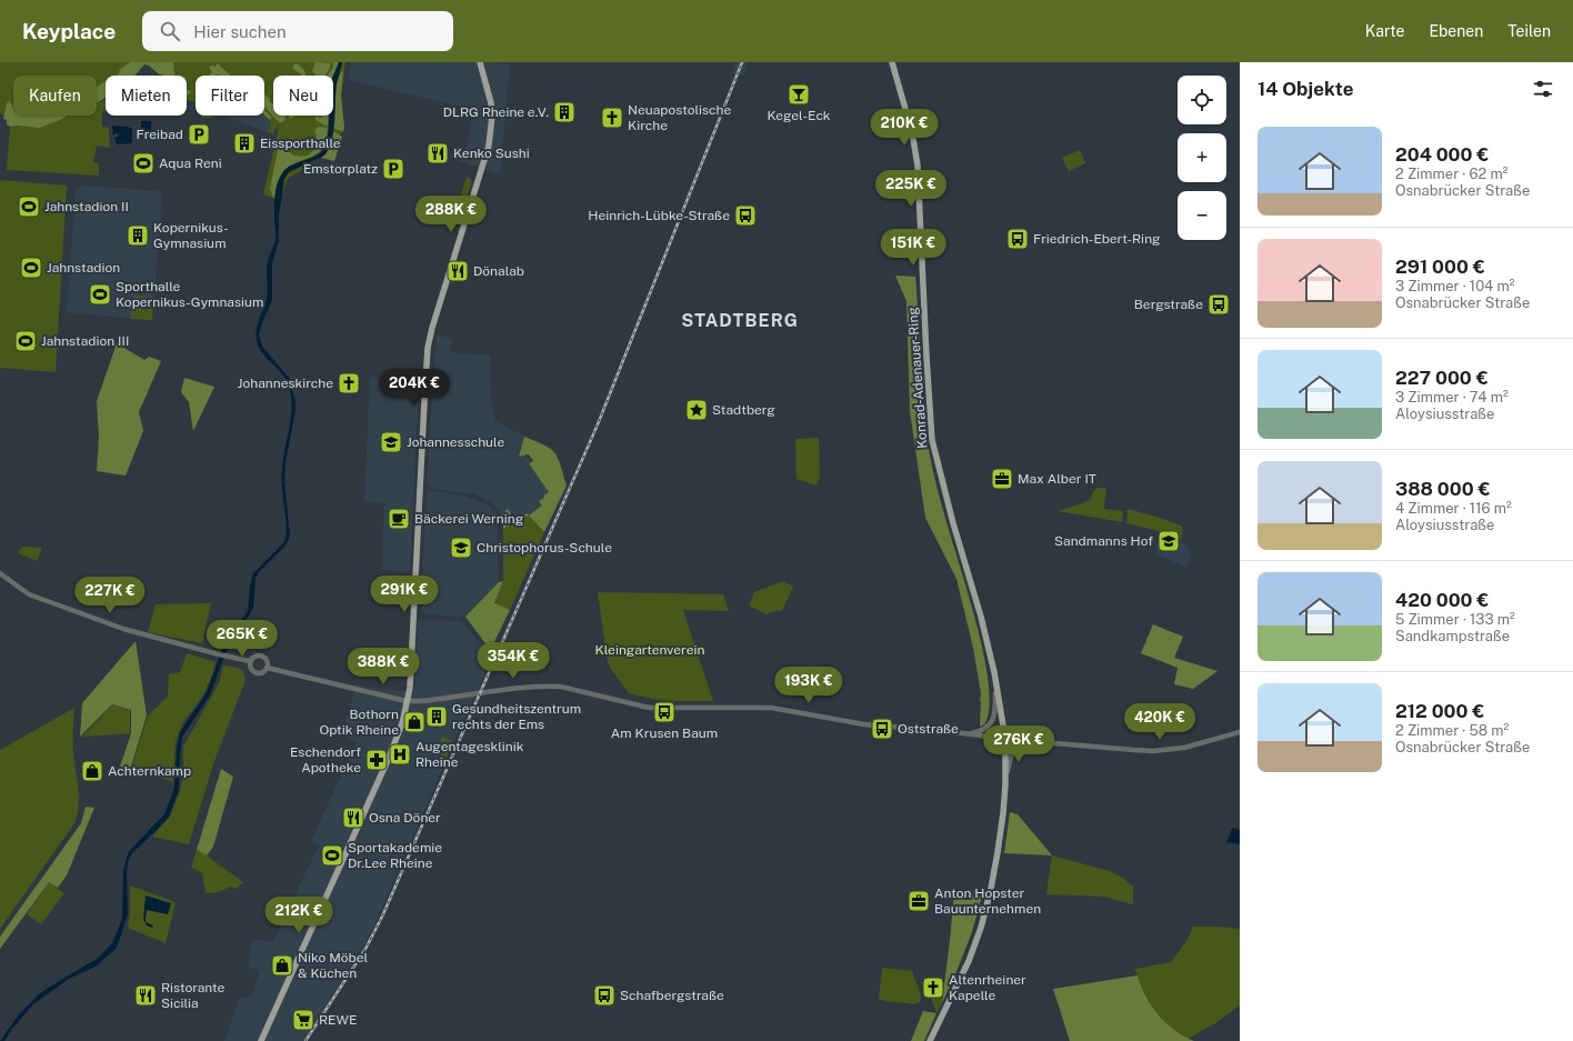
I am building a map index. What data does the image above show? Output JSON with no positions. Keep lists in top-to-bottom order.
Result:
{
  "streets": {
    "main road": ["Konrad-Adenauer-Ring"]
  },
  "districts": ["STADTBERG"],
  "parks": ["Kleingartenverein"],
  "places": {
    "bar": ["Kegel-Eck"],
    "building": [
      "DLRG Rheine e.V.",
      "Eissporthalle",
      "Kopernikus- Gymnasium",
      "Gesundheitszentrum rechts der Ems"
    ],
    "church": ["Neuapostolische Kirche", "Johanneskirche", "Altenrheiner Kapelle"],
    "parking": ["Freibad", "Emstorplatz"],
    "restaurant": [
      "Kenko Sushi",
      "Dönalab",
      "Osna Döner",
      "Ristorante Sicilia"
    ],
    "sports": [
      "Aqua Reni",
      "Jahnstadion II",
      "Jahnstadion",
      "Sporthalle Kopernikus-Gymnasium",
      "Jahnstadion III",
      "Sportakademie Dr.Lee Rheine"
    ],
    "bus stop": [
      "Heinrich-Lübke-Straße",
      "Friedrich-Ebert-Ring",
      "Bergstraße",
      "Am Krusen Baum",
      "Oststraße",
      "Schafbergstraße"
    ],
    "place": ["Stadtberg"],
    "school or university": ["Johannesschule", "Sandmanns Hof", "Christophorus-Schule"],
    "office": ["Max Alber IT", "Anton Hopster Bauunternehmen"],
    "cafe": ["Bäckerei Werning"],
    "shop": ["Bothorn Optik Rheine", "Achternkamp", "Niko Möbel & Küchen"],
    "hospital": ["Augentagesklinik Rheine"],
    "pharmacy": ["Eschendorf Apotheke"],
    "supermarket": ["REWE"]
  },
  "page": {
    "header": "Keyplace",
    "search": "Hier suchen",
    "nav": ["Karte", "Ebenen", "Teilen"],
    "heading": "14 Objekte",
    "map_buttons": ["+", "−"],
    "chip": [
      "Kaufen",
      "Mieten",
      "Filter",
      "Neu"
    ],
    "price": [
      "210K €",
      "225K €",
      "288K €",
      "151K €",
      "204K €",
      "291K €",
      "227K €",
      "265K €",
      "354K €",
      "388K €",
      "193K €",
      "420K €",
      "276K €",
      "212K €"
    ],
    "list": [
      {
        "name": "204 000 €",
        "note": "2 Zimmer · 62 m² · Osnabrücker Straße"
      },
      {
        "name": "291 000 €",
        "note": "3 Zimmer · 104 m² · Osnabrücker Straße"
      },
      {
        "name": "227 000 €",
        "note": "3 Zimmer · 74 m² · Aloysiusstraße"
      },
      {
        "name": "388 000 €",
        "note": "4 Zimmer · 116 m² · Aloysiusstraße"
      },
      {
        "name": "420 000 €",
        "note": "5 Zimmer · 133 m² · Sandkampstraße"
      },
      {
        "name": "212 000 €",
        "note": "2 Zimmer · 58 m² · Osnabrücker Straße"
      }
    ]
  }
}
